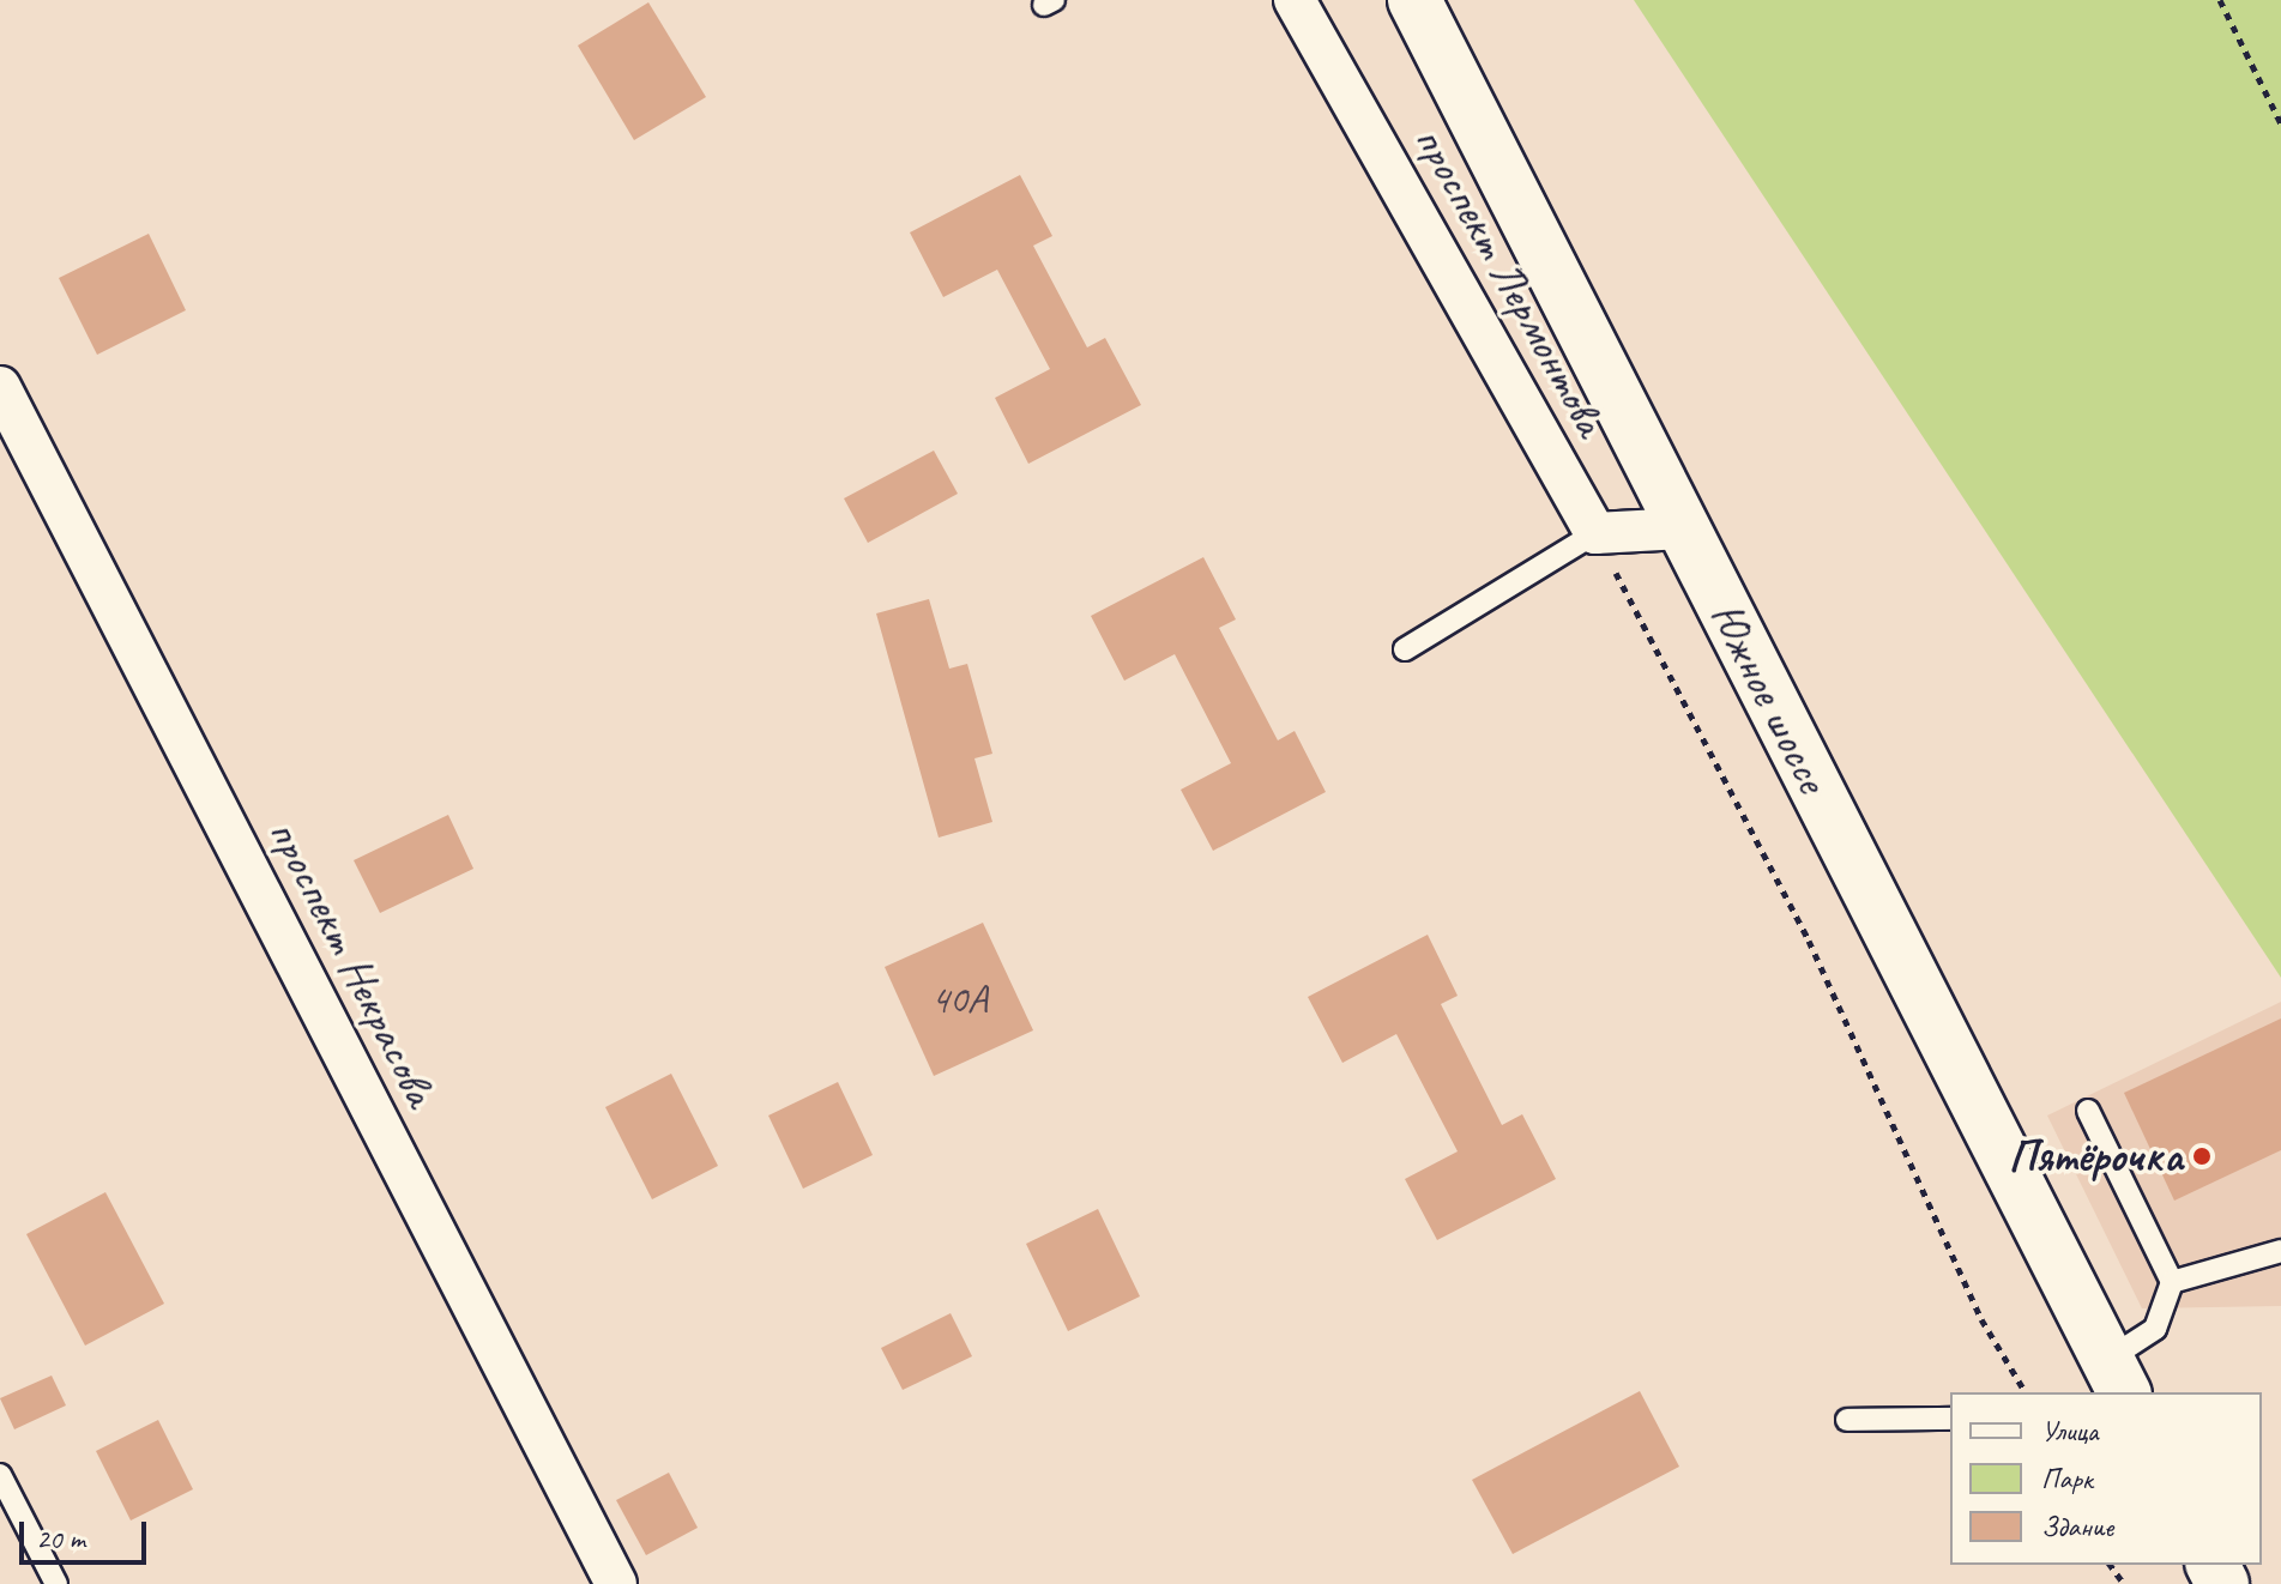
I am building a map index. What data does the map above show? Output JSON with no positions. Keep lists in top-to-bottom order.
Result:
{
  "streets": {
    "street": ["проспект Лермонтова", "Южное шоссе", "проспект Некрасова"]
  },
  "places": ["Пятёрочка"],
  "house_numbers": ["40А"],
  "legend": ["Улица", "Парк", "Здание"],
  "scale_bar": "20 m"
}
